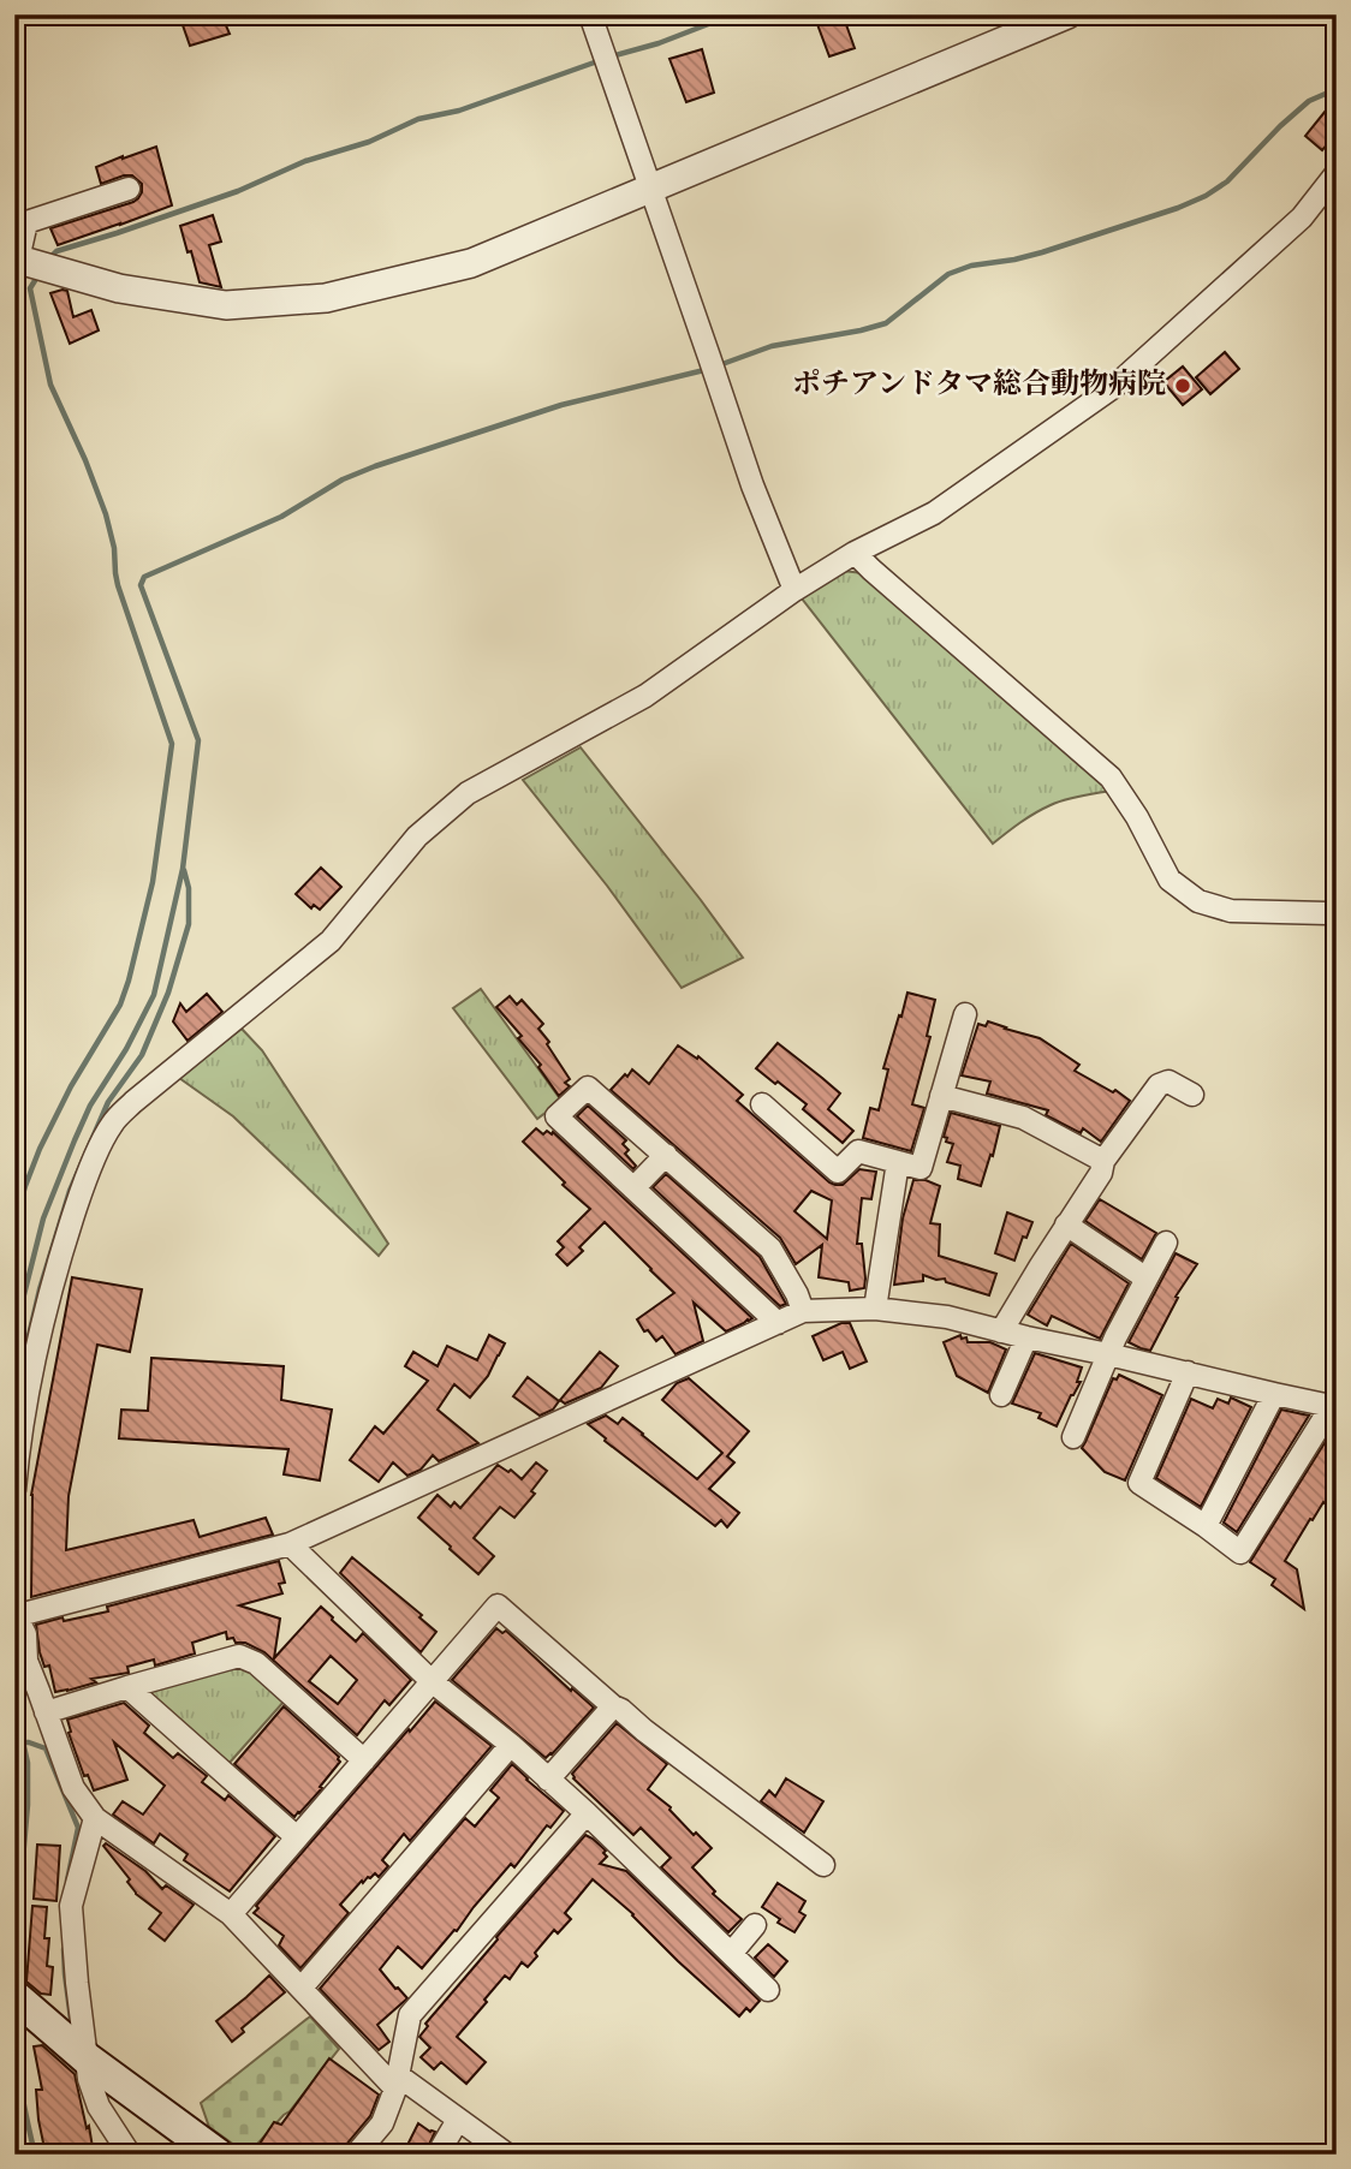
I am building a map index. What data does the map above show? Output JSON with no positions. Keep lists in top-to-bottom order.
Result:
{
  "places": ["ポチアンドタマ総合動物病院"]
}
